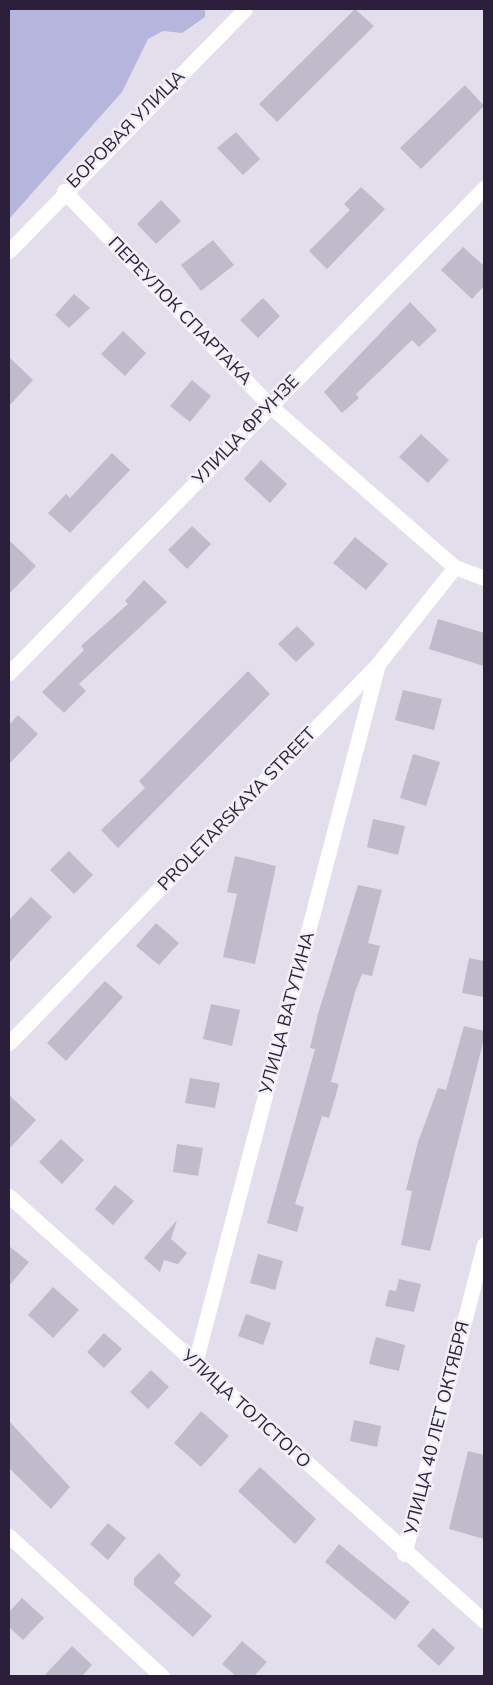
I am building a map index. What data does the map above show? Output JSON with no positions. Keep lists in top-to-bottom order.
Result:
{
  "streets": {
    "street": [
      "БОРОВАЯ УЛИЦА",
      "ПЕРЕУЛОК СПАРТАКА",
      "УЛИЦА ФРУНЗЕ",
      "PROLETARSKAYA STREET",
      "УЛИЦА ВАТУТИНА",
      "УЛИЦА ТОЛСТОГО",
      "УЛИЦА 40 ЛЕТ ОКТЯБРЯ"
    ]
  },
  "crossings": [
    ["БОРОВАЯ УЛИЦА", "ПЕРЕУЛОК СПАРТАКА"],
    ["ПЕРЕУЛОК СПАРТАКА", "УЛИЦА ФРУНЗЕ"],
    ["ПЕРЕУЛОК СПАРТАКА", "PROLETARSKAYA STREET"],
    ["PROLETARSKAYA STREET", "УЛИЦА ВАТУТИНА"],
    ["УЛИЦА ВАТУТИНА", "УЛИЦА ТОЛСТОГО"],
    ["УЛИЦА ТОЛСТОГО", "УЛИЦА 40 ЛЕТ ОКТЯБРЯ"]
  ]
}
